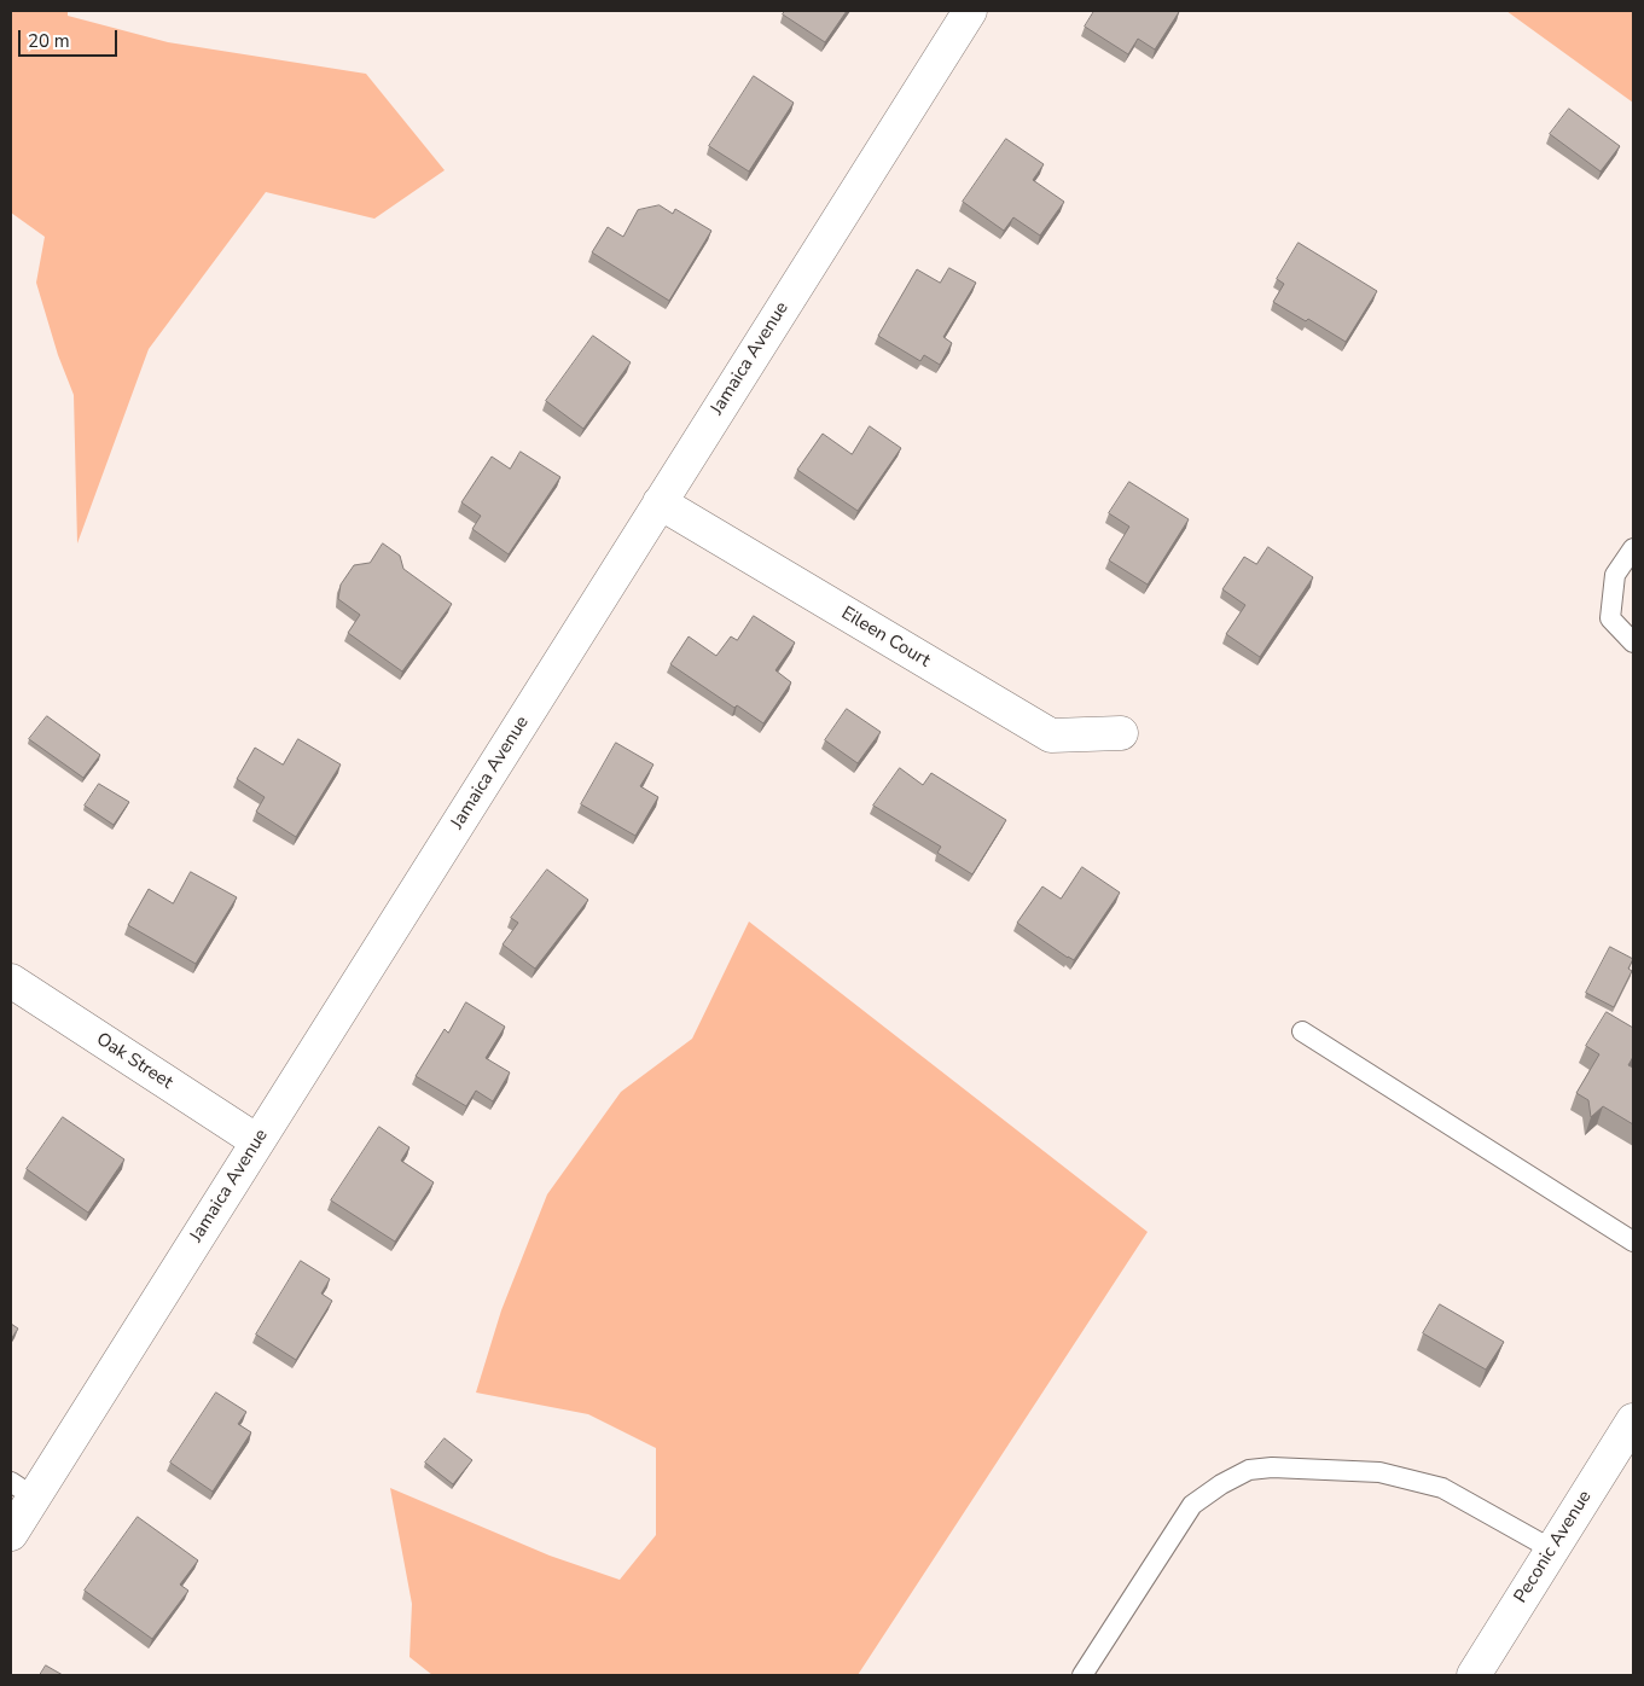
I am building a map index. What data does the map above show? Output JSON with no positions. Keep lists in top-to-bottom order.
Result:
{
  "streets": {
    "street": [
      "Jamaica Avenue",
      "Eileen Court",
      "Oak Street",
      "Peconic Avenue"
    ]
  },
  "crossings": [
    ["Jamaica Avenue", "Eileen Court"],
    ["Jamaica Avenue", "Oak Street"]
  ],
  "scale_bar": "20 m"
}
